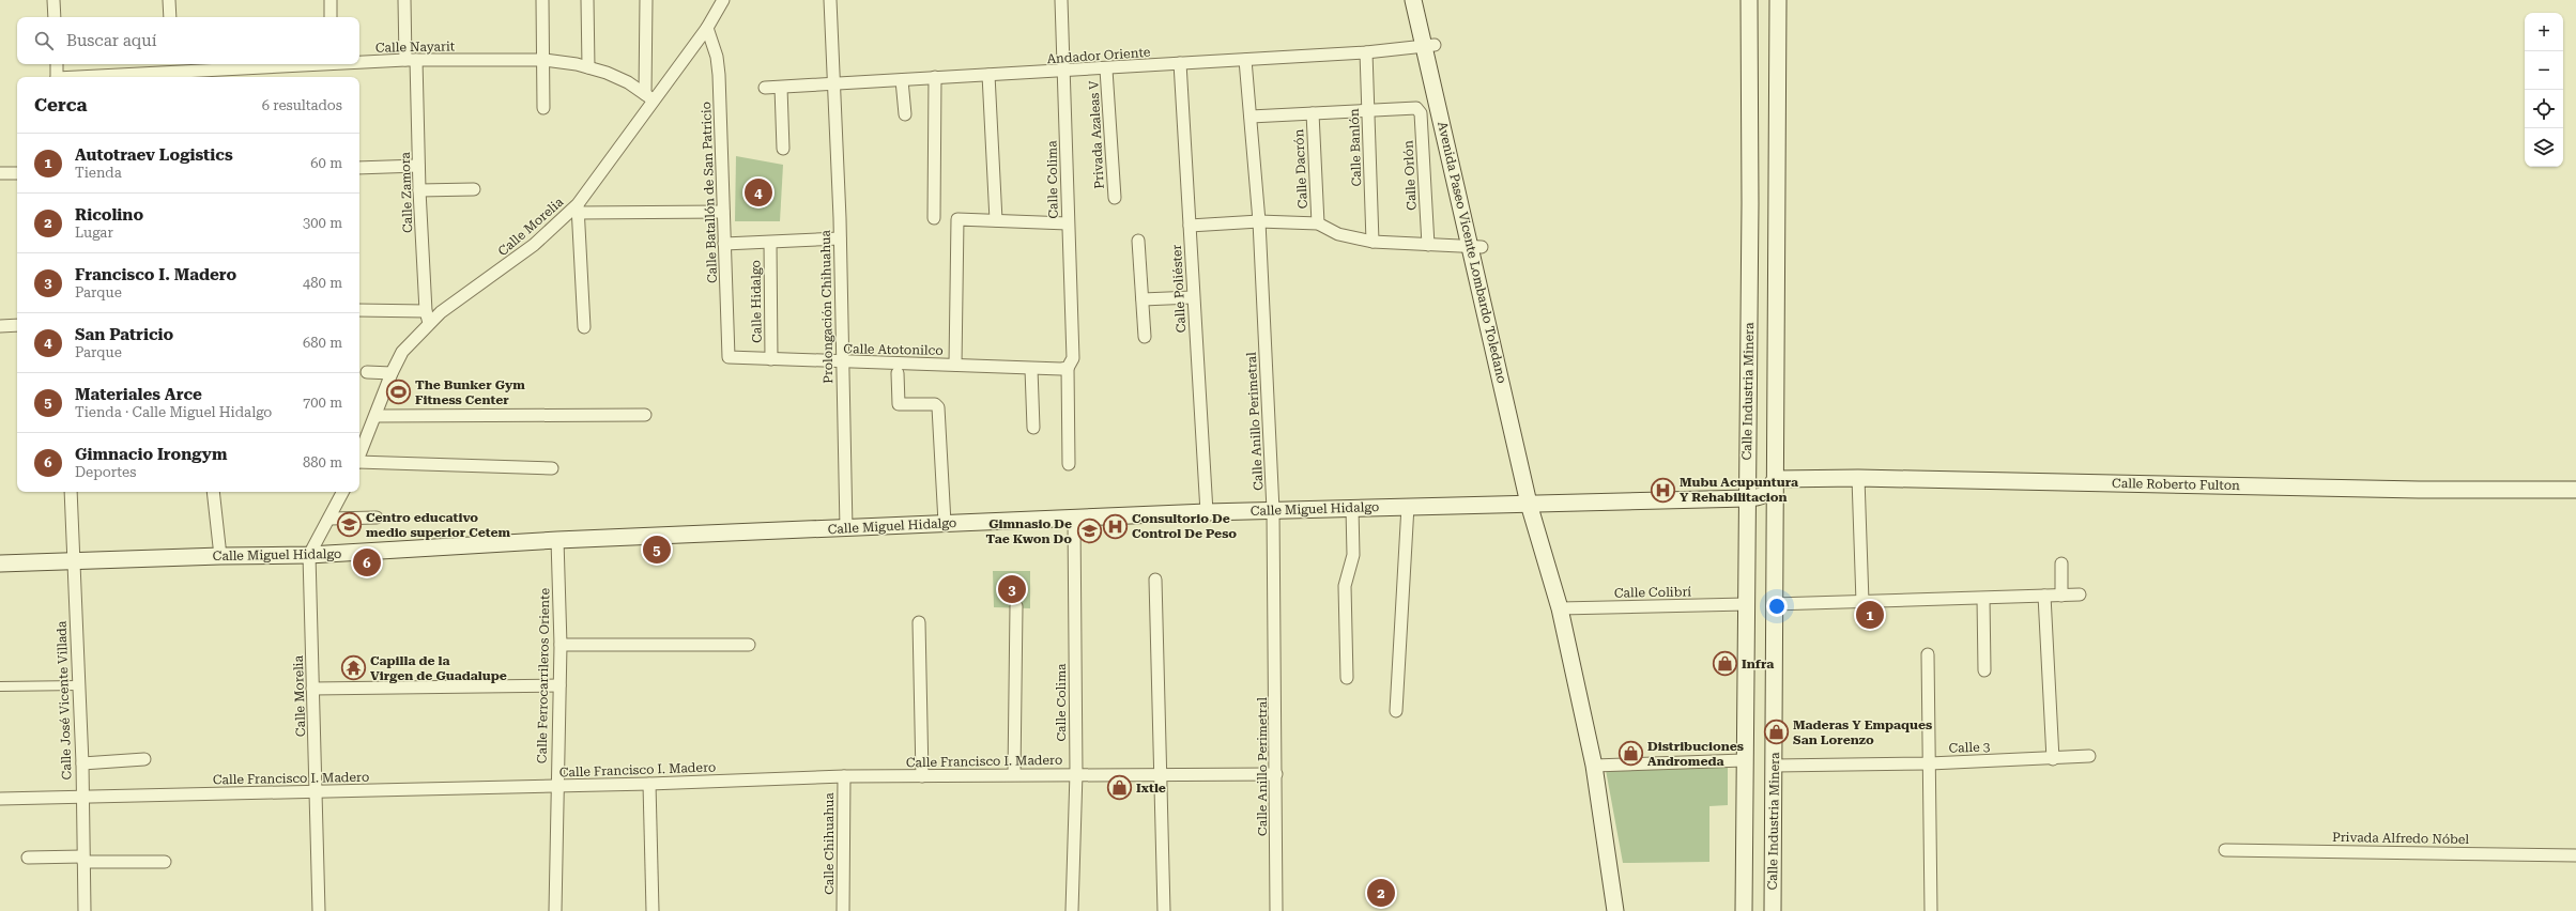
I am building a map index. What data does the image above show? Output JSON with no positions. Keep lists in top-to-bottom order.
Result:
{
  "streets": {
    "main road": [
      "Avenida Paseo Vicente Lombardo Toledano",
      "Calle Industria Minera",
      "Calle Roberto Fulton",
      "Calle Miguel Hidalgo"
    ],
    "street": [
      "Calle Nayarit",
      "Andador Oriente",
      "Privada Azaleas V",
      "Calle Banlón",
      "Calle Dacrón",
      "Calle Orlón",
      "Calle Colima",
      "Calle Zamora",
      "Calle Batallón de San Patricio",
      "Calle Morelia",
      "Calle Poliéster",
      "Calle Hidalgo",
      "Prolongación Chihuahua",
      "Calle Atotonilco",
      "Calle Anillo Perimetral",
      "Calle Colibrí",
      "Calle Ferrocarrileros Oriente",
      "Calle José Vicente Villada",
      "Calle 3",
      "Calle Francisco I. Madero",
      "Privada Alfredo Nóbel",
      "Calle Chihuahua"
    ]
  },
  "crossings": [
    ["Calle Nayarit", "Calle Zamora"],
    ["Calle Nayarit", "Calle Morelia"],
    ["Andador Oriente", "Privada Azaleas V"],
    ["Andador Oriente", "Calle Banlón"],
    ["Andador Oriente", "Calle Colima"],
    ["Andador Oriente", "Avenida Paseo Vicente Lombardo Toledano"],
    ["Andador Oriente", "Calle Poliéster"],
    ["Andador Oriente", "Prolongación Chihuahua"],
    ["Andador Oriente", "Calle Anillo Perimetral"],
    ["Calle Banlón", "Calle Orlón"],
    ["Calle Colima", "Calle Atotonilco"],
    ["Calle Colima", "Calle Miguel Hidalgo"],
    ["Calle Colima", "Calle Francisco I. Madero"],
    ["Calle Zamora", "Calle Morelia"],
    ["Calle Batallón de San Patricio", "Calle Morelia"],
    ["Calle Batallón de San Patricio", "Calle Atotonilco"],
    ["Calle Morelia", "Calle Miguel Hidalgo"],
    ["Calle Morelia", "Calle Francisco I. Madero"],
    ["Avenida Paseo Vicente Lombardo Toledano", "Calle Miguel Hidalgo"],
    ["Avenida Paseo Vicente Lombardo Toledano", "Calle Colibrí"],
    ["Calle Poliéster", "Calle Miguel Hidalgo"],
    ["Calle Hidalgo", "Calle Atotonilco"],
    ["Prolongación Chihuahua", "Calle Atotonilco"],
    ["Prolongación Chihuahua", "Calle Miguel Hidalgo"],
    ["Calle Industria Minera", "Calle Roberto Fulton"],
    ["Calle Industria Minera", "Calle Miguel Hidalgo"],
    ["Calle Industria Minera", "Calle Colibrí"],
    ["Calle Industria Minera", "Calle 3"],
    ["Calle Anillo Perimetral", "Calle Miguel Hidalgo"],
    ["Calle Anillo Perimetral", "Calle Francisco I. Madero"],
    ["Calle Roberto Fulton", "Calle Miguel Hidalgo"],
    ["Calle Miguel Hidalgo", "Calle Ferrocarrileros Oriente"],
    ["Calle Miguel Hidalgo", "Calle José Vicente Villada"],
    ["Calle Ferrocarrileros Oriente", "Calle Francisco I. Madero"],
    ["Calle José Vicente Villada", "Calle Francisco I. Madero"],
    ["Calle Francisco I. Madero", "Calle Chihuahua"]
  ],
  "places": {
    "sports": ["The Bunker Gym Fitness Center"],
    "hospital": ["Mubu Acupuntura Y Rehabilitacion", "Consultorio De Control De Peso"],
    "school or university": ["Centro educativo medio superior Cetem", "Gimnasio De Tae Kwon Do"],
    "shop": [
      "Infra",
      "Maderas Y Empaques San Lorenzo",
      "Distribuciones Andromeda",
      "Ixtle"
    ],
    "temple": ["Capilla de la Virgen de Guadalupe"]
  },
  "page": {
    "map_buttons": ["+", "−"],
    "search": "Buscar aquí",
    "heading": ["Cerca", "6 resultados"],
    "list": [
      {
        "mark": "1",
        "name": "Autotraev Logistics",
        "note": "Tienda",
        "value": "60 m"
      },
      {
        "mark": "2",
        "name": "Ricolino",
        "note": "Lugar",
        "value": "300 m"
      },
      {
        "mark": "3",
        "name": "Francisco I. Madero",
        "note": "Parque",
        "value": "480 m"
      },
      {
        "mark": "4",
        "name": "San Patricio",
        "note": "Parque",
        "value": "680 m"
      },
      {
        "mark": "5",
        "name": "Materiales Arce",
        "note": "Tienda · Calle Miguel Hidalgo",
        "value": "700 m"
      },
      {
        "mark": "6",
        "name": "Gimnacio Irongym",
        "note": "Deportes",
        "value": "880 m"
      }
    ],
    "pins": [
      "4",
      "5",
      "6",
      "3",
      "1",
      "2"
    ]
  }
}
